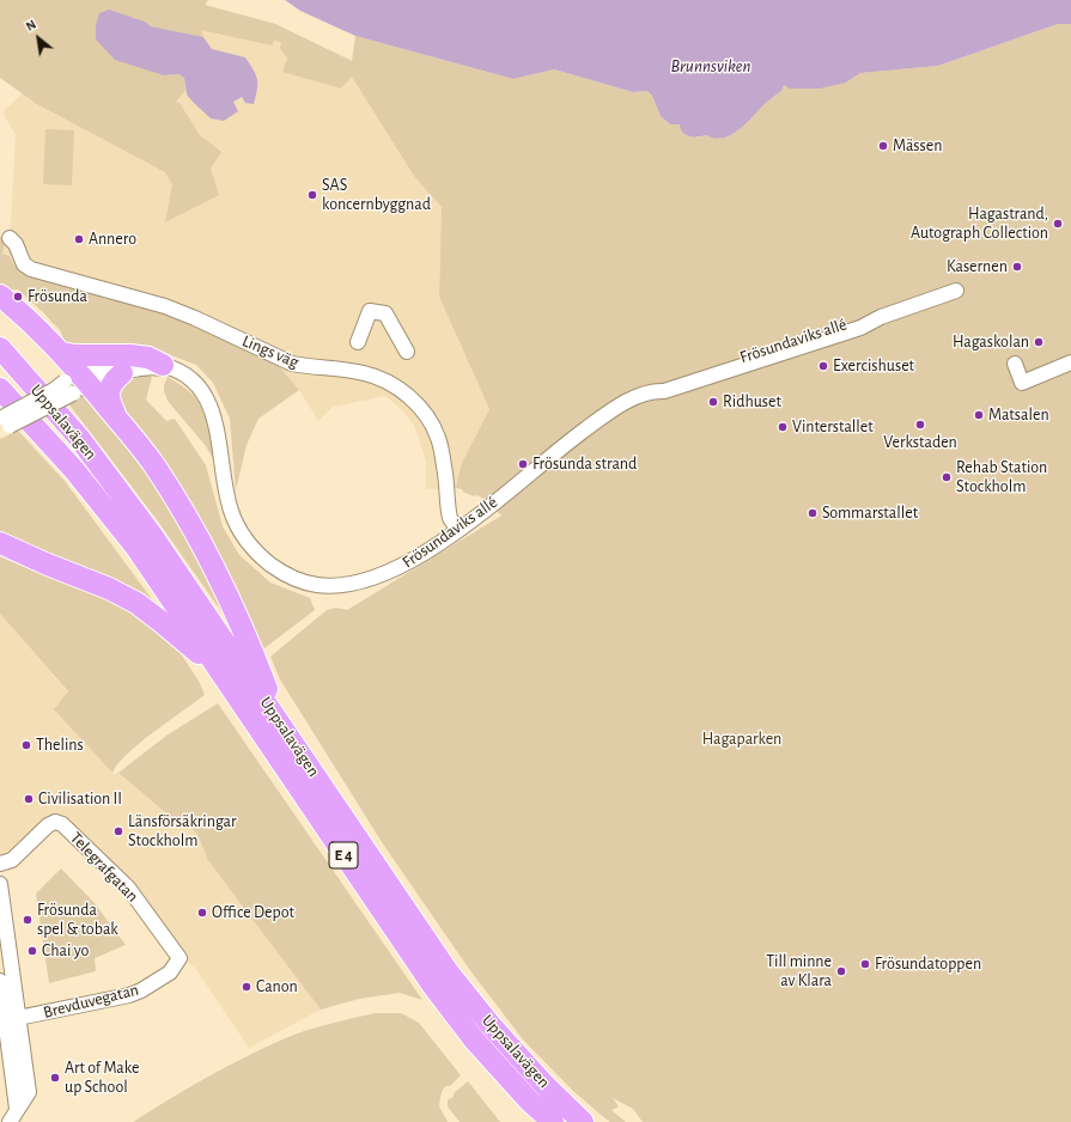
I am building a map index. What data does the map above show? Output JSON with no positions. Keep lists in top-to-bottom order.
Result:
{
  "streets": {
    "highway": ["Uppsalavägen", "E 4"],
    "street": [
      "Frösundaviks allé",
      "Lings väg",
      "Telegrafgatan",
      "Brevduvegatan"
    ]
  },
  "crossings": [
    ["Frösundaviks allé", "Lings väg"],
    ["Telegrafgatan", "Brevduvegatan"]
  ],
  "water": ["Brunnsviken"],
  "parks": ["Hagaparken"],
  "places": [
    "Mässen",
    "SAS koncernbyggnad",
    "Hagastrand, Autograph Collection",
    "Annero",
    "Kasernen",
    "Frösunda",
    "Hagaskolan",
    "Exercishuset",
    "Ridhuset",
    "Matsalen",
    "Verkstaden",
    "Vinterstallet",
    "Frösunda strand",
    "Rehab Station Stockholm",
    "Sommarstallet",
    "Thelins",
    "Civilisation II",
    "Länsförsäkringar Stockholm",
    "Office Depot",
    "Frösunda spel & tobak",
    "Chai yo",
    "Frösundatoppen",
    "Till minne av Klara",
    "Canon",
    "Art of Make up School"
  ],
  "north": "top left"
}
